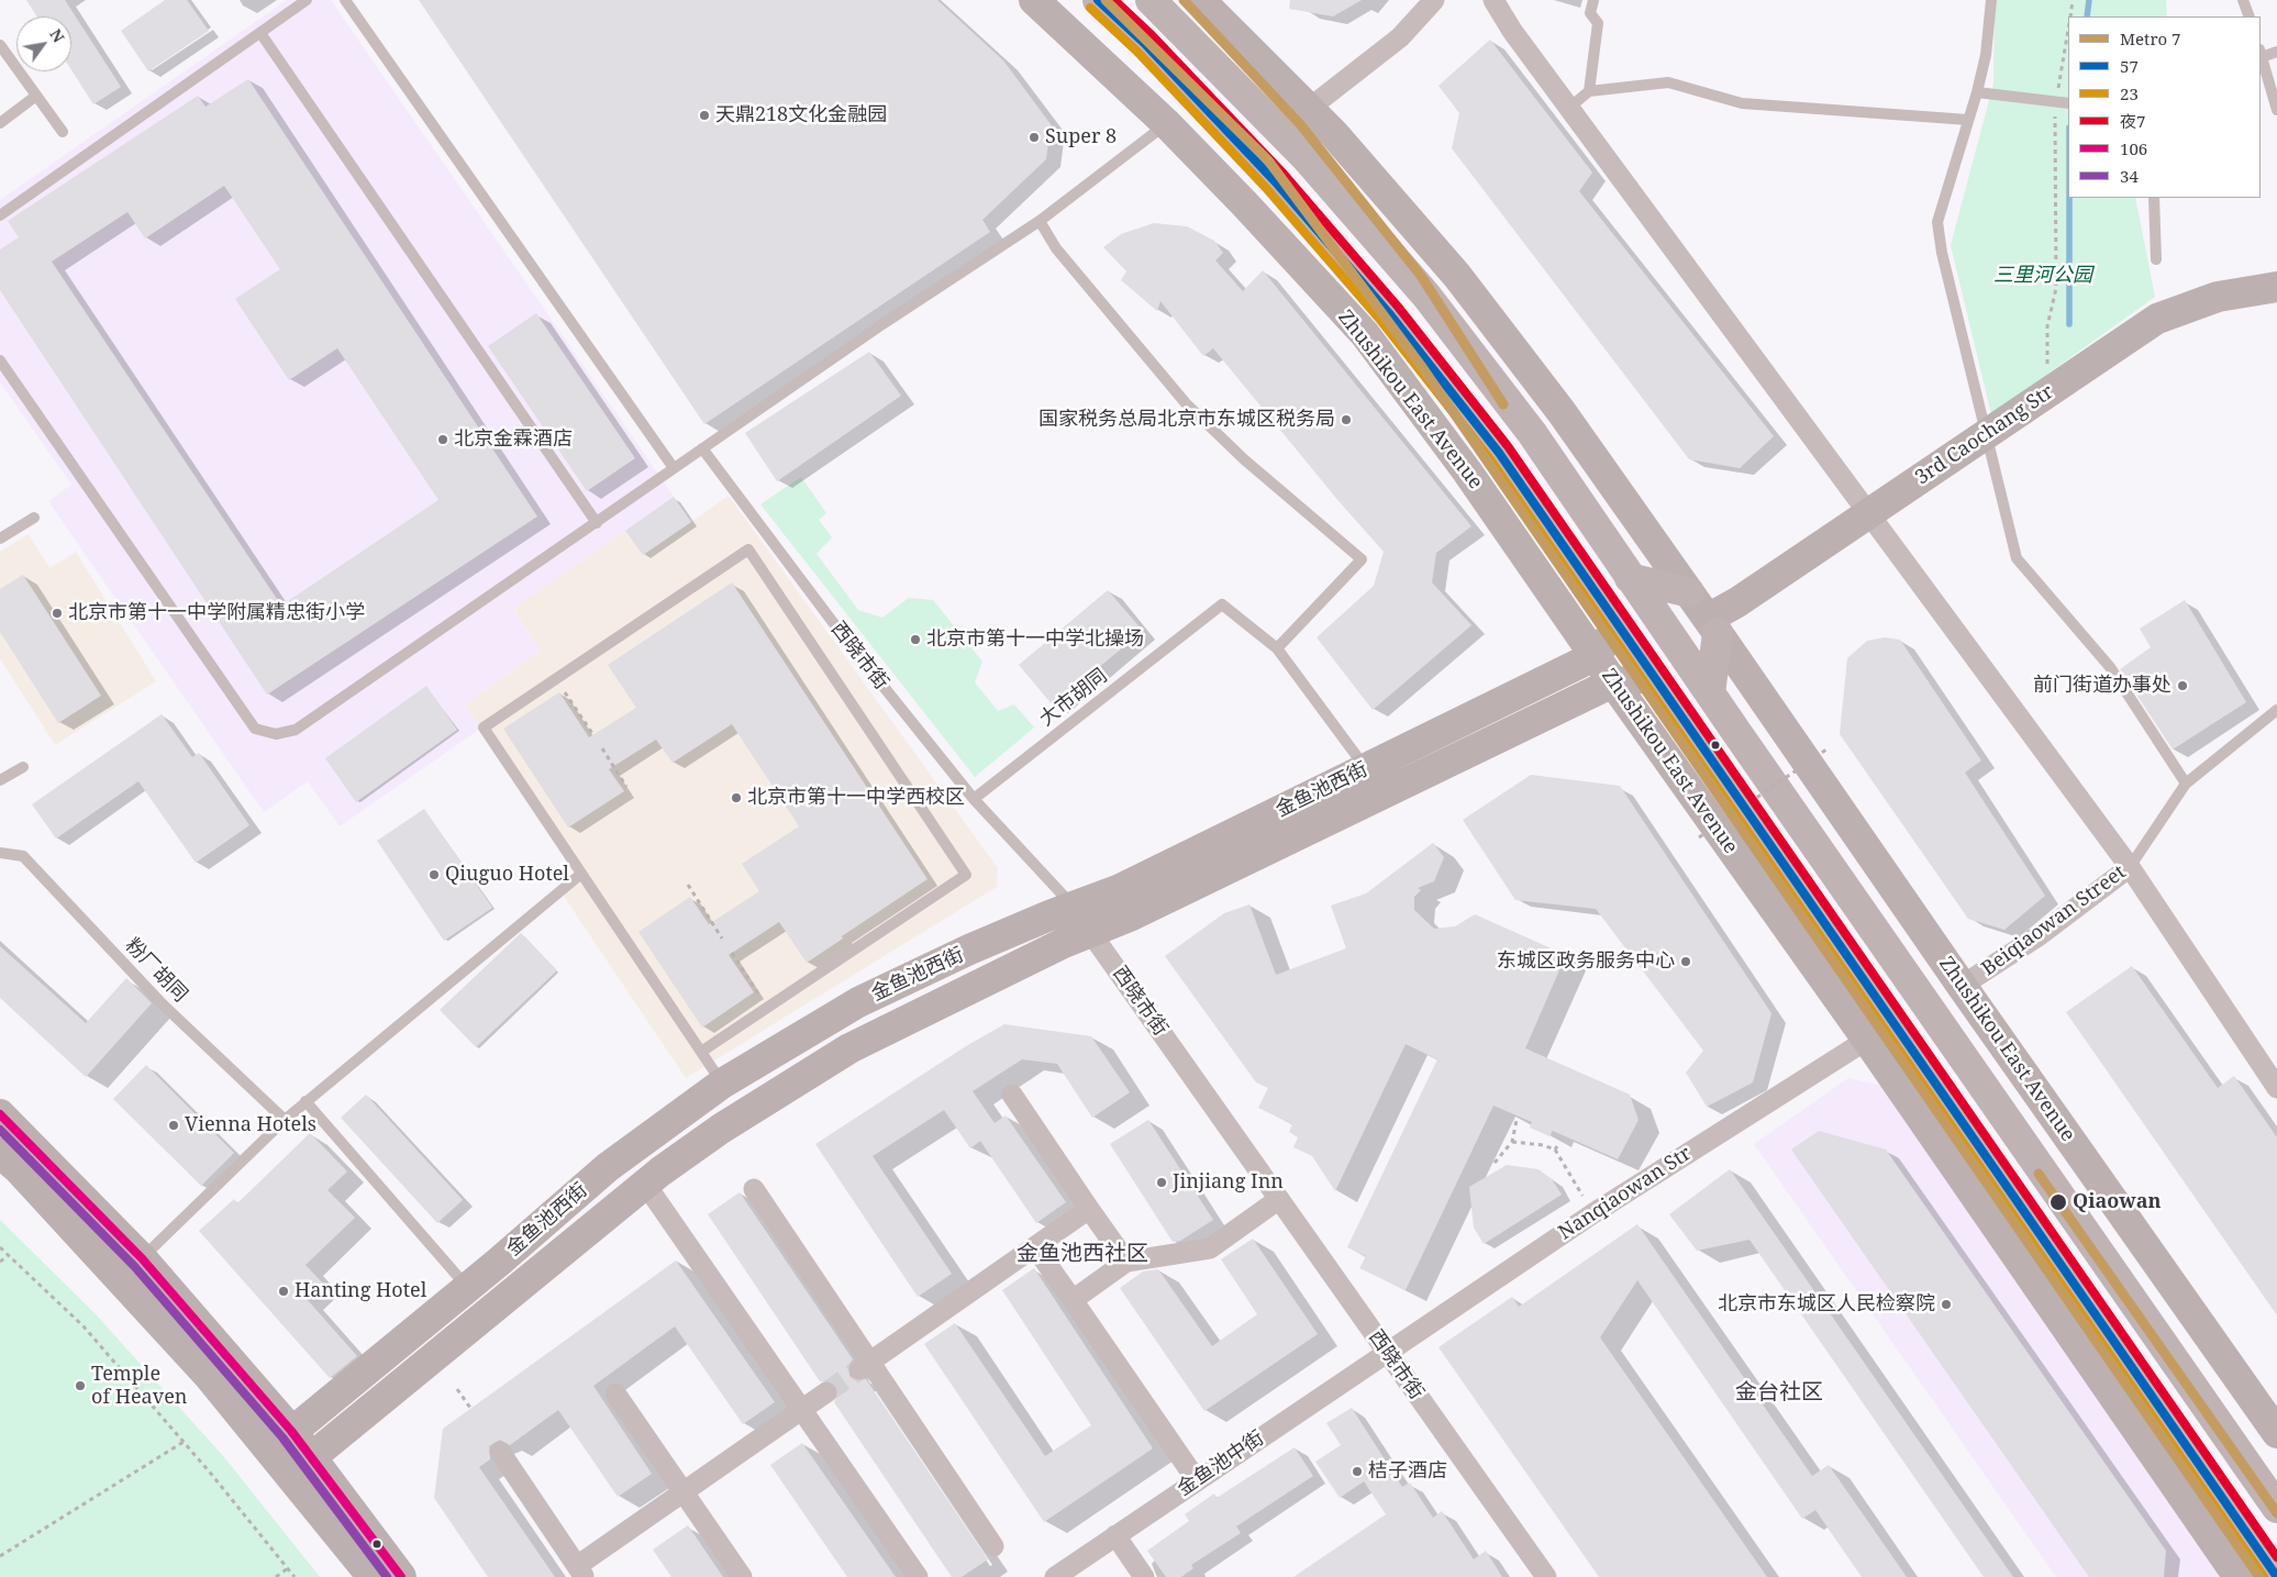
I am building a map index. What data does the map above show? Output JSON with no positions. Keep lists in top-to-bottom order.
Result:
{
  "streets": {
    "main road": ["Zhushikou East Avenue"],
    "street": [
      "3rd Caochang Str",
      "西晓市街",
      "金鱼池西街",
      "Beiqiaowan Street",
      "Nanqiaowan Str",
      "金鱼池中街"
    ],
    "lane": ["大市胡同", "粉厂胡同"]
  },
  "crossings": [
    ["Zhushikou East Avenue", "3rd Caochang Str"],
    ["Zhushikou East Avenue", "金鱼池西街"],
    ["Zhushikou East Avenue", "Beiqiaowan Street"],
    ["Zhushikou East Avenue", "Nanqiaowan Str"],
    ["西晓市街", "大市胡同"],
    ["西晓市街", "金鱼池西街"],
    ["西晓市街", "Nanqiaowan Str"],
    ["西晓市街", "金鱼池中街"],
    ["Nanqiaowan Str", "金鱼池中街"]
  ],
  "districts": ["金鱼池西社区", "金台社区"],
  "parks": ["三里河公园"],
  "places": [
    "天鼎218文化金融园",
    "Super 8",
    "国家税务总局北京市东城区税务局",
    "北京金霖酒店",
    "北京市第十一中学附属精忠街小学",
    "北京市第十一中学北操场",
    "前门街道办事处",
    "北京市第十一中学西校区",
    "Qiuguo Hotel",
    "东城区政务服务中心",
    "Vienna Hotels",
    "Jinjiang Inn",
    "Qiaowan",
    "Hanting Hotel",
    "北京市东城区人民检察院",
    "Temple of Heaven",
    "桔子酒店"
  ],
  "lines": [
    "metro line 7",
    "transit line 57",
    "transit line 夜7",
    "transit line 23",
    "transit line 106",
    "transit line 34"
  ],
  "legend": [
    "Metro 7",
    "57",
    "23",
    "夜7",
    "106",
    "34"
  ],
  "north": "top right"
}
